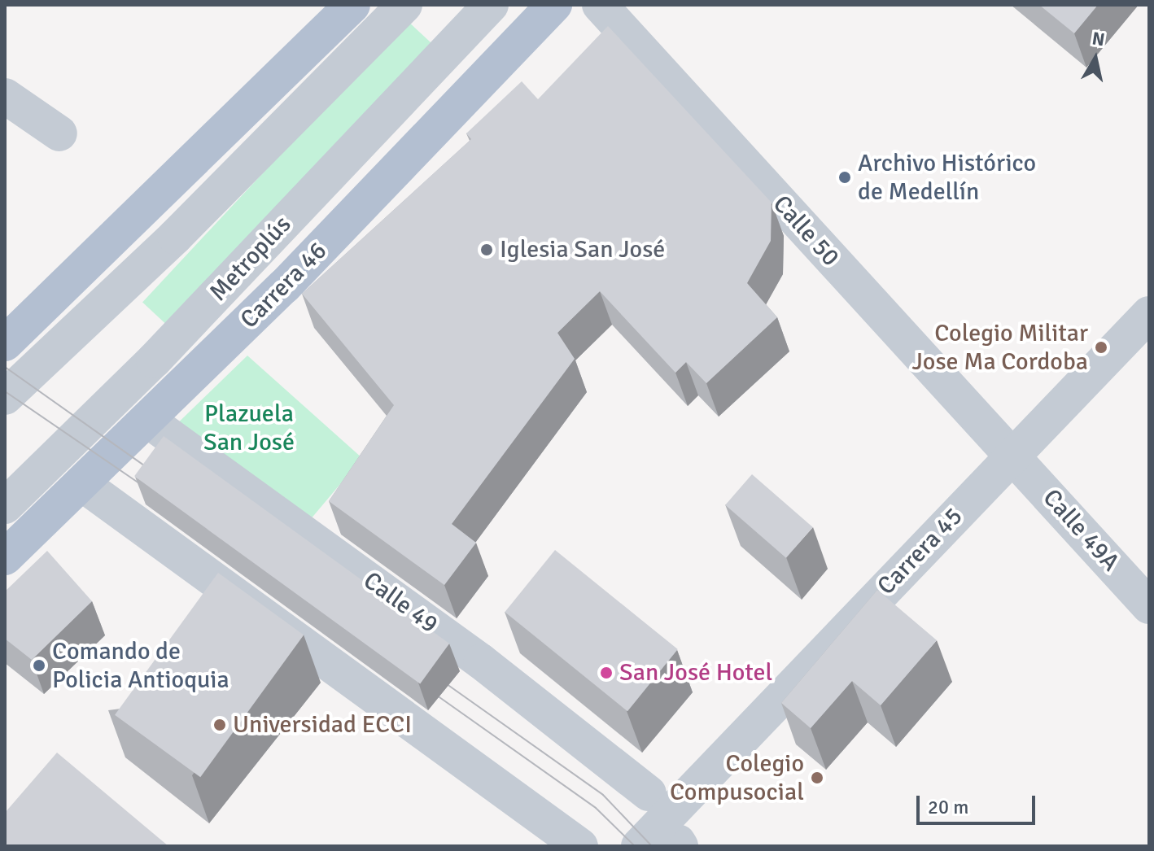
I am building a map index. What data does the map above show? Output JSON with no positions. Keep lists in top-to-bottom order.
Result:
{
  "streets": {
    "main road": ["Carrera 46"],
    "street": [
      "Calle 50",
      "Metroplús",
      "Calle 49A",
      "Carrera 45",
      "Calle 49"
    ]
  },
  "crossings": [
    ["Calle 50", "Calle 49A"],
    ["Calle 50", "Carrera 45"],
    ["Carrera 46", "Calle 49"],
    ["Calle 49A", "Carrera 45"]
  ],
  "parks": ["Plazuela San José"],
  "places": [
    "Archivo Histórico de Medellín",
    "Iglesia San José",
    "Colegio Militar Jose Ma Cordoba",
    "Comando de Policia Antioquia",
    "San José Hotel",
    "Universidad ECCI",
    "Colegio Compusocial"
  ],
  "scale_bar": "20 m",
  "north": "top"
}
